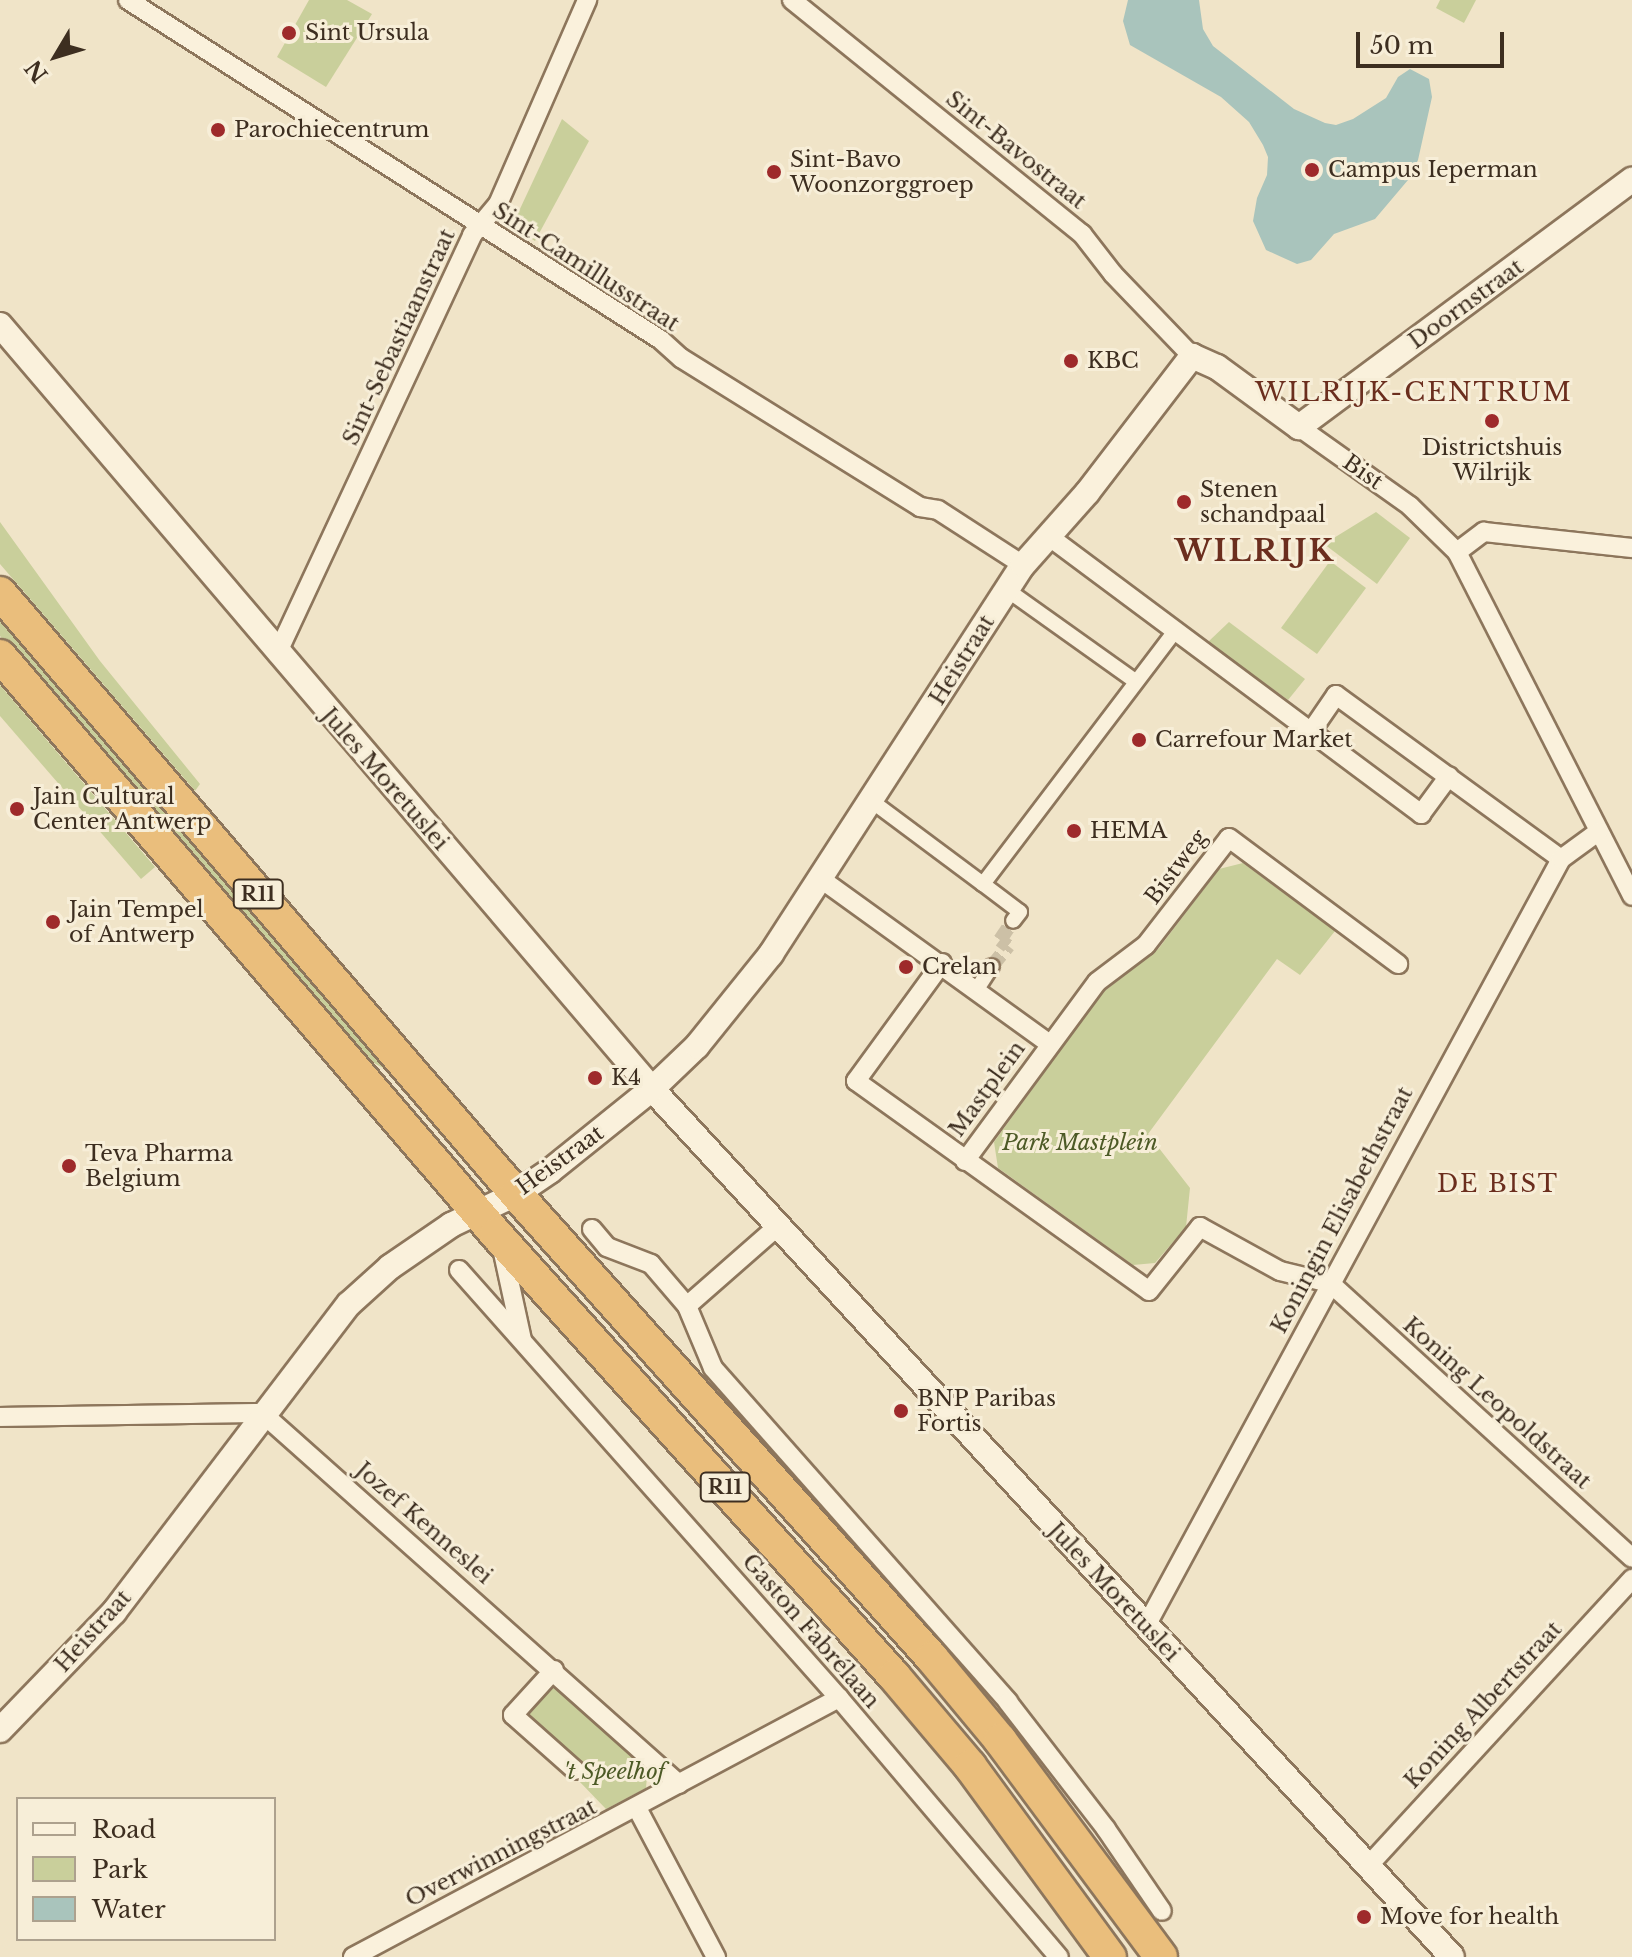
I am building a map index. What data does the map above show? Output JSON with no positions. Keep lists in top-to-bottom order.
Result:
{
  "streets": {
    "highway": ["R11"],
    "street": [
      "Sint-Bavostraat",
      "Sint-Camillusstraat",
      "Doornstraat",
      "Sint-Sebastiaanstraat",
      "Bist",
      "Heistraat",
      "Jules Moretuslei",
      "Bistweg",
      "Mastplein",
      "Koningin Elisabethstraat",
      "Koning Leopoldstraat",
      "Jozef Kenneslei",
      "Gaston Fabrélaan",
      "Koning Albertstraat",
      "Overwinningstraat"
    ]
  },
  "crossings": [
    ["Sint-Bavostraat", "Bist"],
    ["Sint-Camillusstraat", "Sint-Sebastiaanstraat"],
    ["Sint-Camillusstraat", "Heistraat"],
    ["Doornstraat", "Bist"],
    ["Sint-Sebastiaanstraat", "Jules Moretuslei"],
    ["Bist", "Koningin Elisabethstraat"],
    ["Heistraat", "Jules Moretuslei"],
    ["Heistraat", "R11"],
    ["Heistraat", "Mastplein"],
    ["Heistraat", "Jozef Kenneslei"],
    ["Heistraat", "Gaston Fabrélaan"],
    ["Jules Moretuslei", "Koningin Elisabethstraat"],
    ["Jules Moretuslei", "Koning Albertstraat"],
    ["Bistweg", "Mastplein"],
    ["R11", "Gaston Fabrélaan"],
    ["Koningin Elisabethstraat", "Koning Leopoldstraat"],
    ["Jozef Kenneslei", "Overwinningstraat"],
    ["Gaston Fabrélaan", "Overwinningstraat"]
  ],
  "districts": ["WILRIJK-CENTRUM", "WILRIJK", "DE BIST"],
  "parks": ["Park Mastplein", "'t Speelhof"],
  "places": [
    "Sint Ursula",
    "Parochiecentrum",
    "Campus Ieperman",
    "Sint-Bavo Woonzorggroep",
    "KBC",
    "Districtshuis Wilrijk",
    "Stenen schandpaal",
    "Carrefour Market",
    "Jain Cultural Center Antwerp",
    "HEMA",
    "Jain Tempel of Antwerp",
    "Crelan",
    "K4",
    "Teva Pharma Belgium",
    "BNP Paribas Fortis",
    "Move for health"
  ],
  "legend": ["Road", "Park", "Water"],
  "scale_bar": "50 m",
  "north": "bottom left"
}
